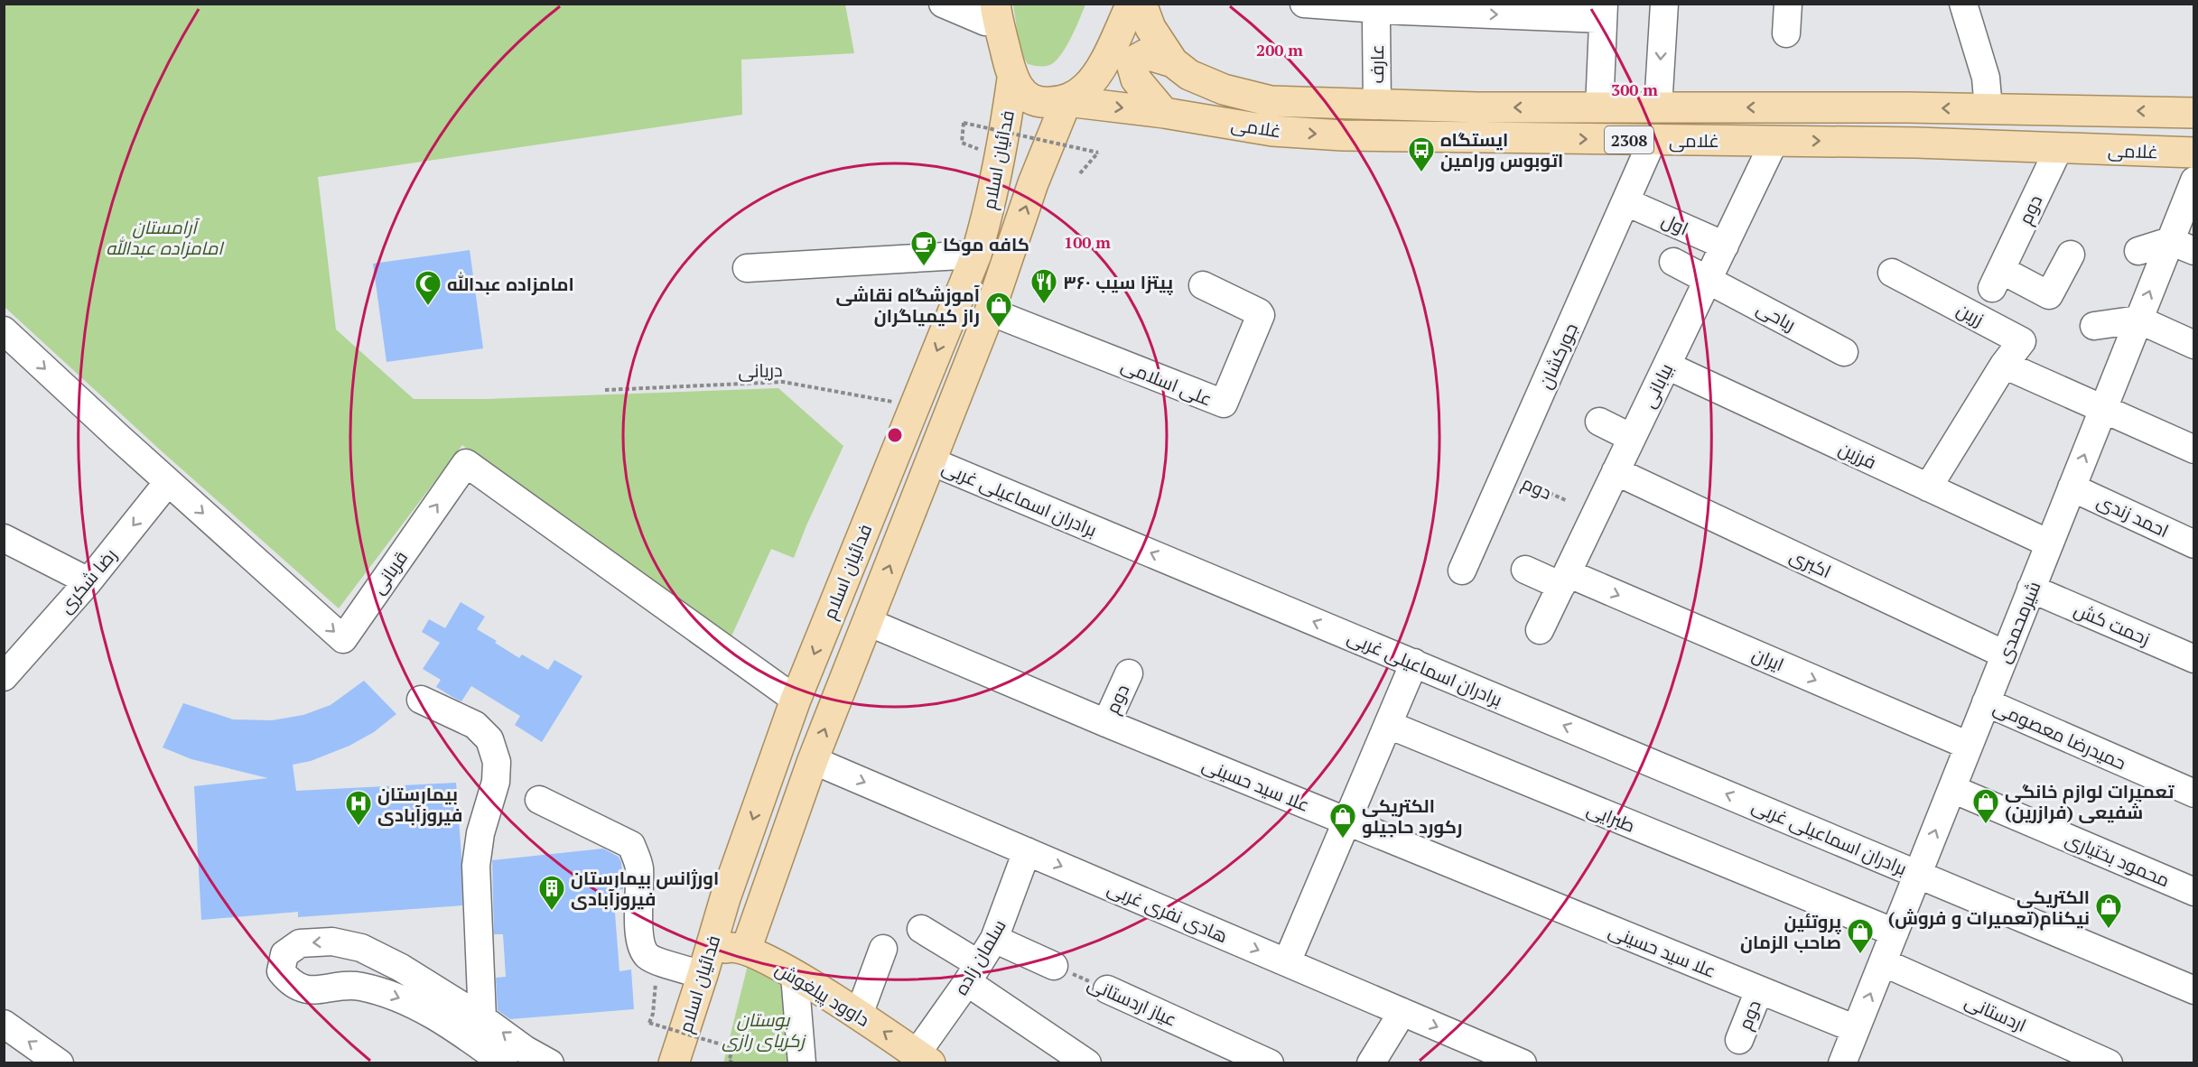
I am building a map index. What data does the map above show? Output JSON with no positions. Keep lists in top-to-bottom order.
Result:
{
  "streets": {
    "main road": [
      "غلامی",
      "2308",
      "فدائیان اسلام",
      "داوود پیلغوش"
    ],
    "street": [
      "عارف",
      "دوم",
      "اول",
      "زرین",
      "ریاحی",
      "جورکشان",
      "علی اسلامی",
      "بیابانی",
      "فرزین",
      "برادران اسماعیلی غربی",
      "احمد زندی",
      "اکبری",
      "قربانی",
      "رضا شکری",
      "شیرمحمدی",
      "زحمت کش",
      "ایران",
      "حمیدرضا معصومی",
      "علا سید حسینی",
      "طبرایی",
      "محمود بختیاری",
      "هادی نفری غربی",
      "سلمان زاده",
      "عیاز اردستانی",
      "اردستانی"
    ],
    "path": ["دریانی"]
  },
  "crossings": [
    ["عارف", "غلامی"],
    ["غلامی", "فدائیان اسلام"],
    ["غلامی", "دوم"],
    ["غلامی", "جورکشان"],
    ["غلامی", "بیابانی"],
    ["فدائیان اسلام", "دریانی"],
    ["فدائیان اسلام", "علی اسلامی"],
    ["فدائیان اسلام", "برادران اسماعیلی غربی"],
    ["فدائیان اسلام", "قربانی"],
    ["فدائیان اسلام", "علا سید حسینی"],
    ["فدائیان اسلام", "هادی نفری غربی"],
    ["فدائیان اسلام", "داوود پیلغوش"],
    ["دوم", "جورکشان"],
    ["دوم", "علا سید حسینی"],
    ["اول", "جورکشان"],
    ["اول", "بیابانی"],
    ["زرین", "فرزین"],
    ["ریاحی", "بیابانی"],
    ["بیابانی", "فرزین"],
    ["بیابانی", "اکبری"],
    ["بیابانی", "ایران"],
    ["فرزین", "شیرمحمدی"],
    ["برادران اسماعیلی غربی", "شیرمحمدی"],
    ["احمد زندی", "شیرمحمدی"],
    ["اکبری", "شیرمحمدی"],
    ["قربانی", "رضا شکری"],
    ["شیرمحمدی", "زحمت کش"],
    ["شیرمحمدی", "ایران"],
    ["شیرمحمدی", "حمیدرضا معصومی"],
    ["شیرمحمدی", "علا سید حسینی"],
    ["شیرمحمدی", "طبرایی"],
    ["شیرمحمدی", "محمود بختیاری"],
    ["شیرمحمدی", "اردستانی"],
    ["هادی نفری غربی", "سلمان زاده"],
    ["سلمان زاده", "داوود پیلغوش"]
  ],
  "one_way": [
    "برادران اسماعیلی غربی",
    "قربانی",
    "رضا شکری",
    "شیرمحمدی",
    "ایران"
  ],
  "parks": ["آرامستان امامزاده عبدالله", "بوستان زکریای رازی"],
  "places": {
    "bus stop": ["ایستگاه اتوبوس ورامین"],
    "cafe": ["کافه موکا"],
    "restaurant": ["پیتزا سیب ۳۶۰"],
    "mosque": ["امامزاده عبدالله"],
    "shop": [
      "آموزشگاه نقاشی راز کیمیاگران",
      "تعمیرات لوازم خانگی شفیعی (فرازرین)",
      "الکتریکی رکورد حاجیلو",
      "الکتریکی نیکنام(تعمیرات و فروش)",
      "پروتئین صاحب الزمان"
    ],
    "hospital": ["بیمارستان فیروزآبادی"],
    "building": ["اورژانس بیمارستان فیروزآبادی"]
  },
  "rings": ["200 m", "300 m", "100 m"]
}
